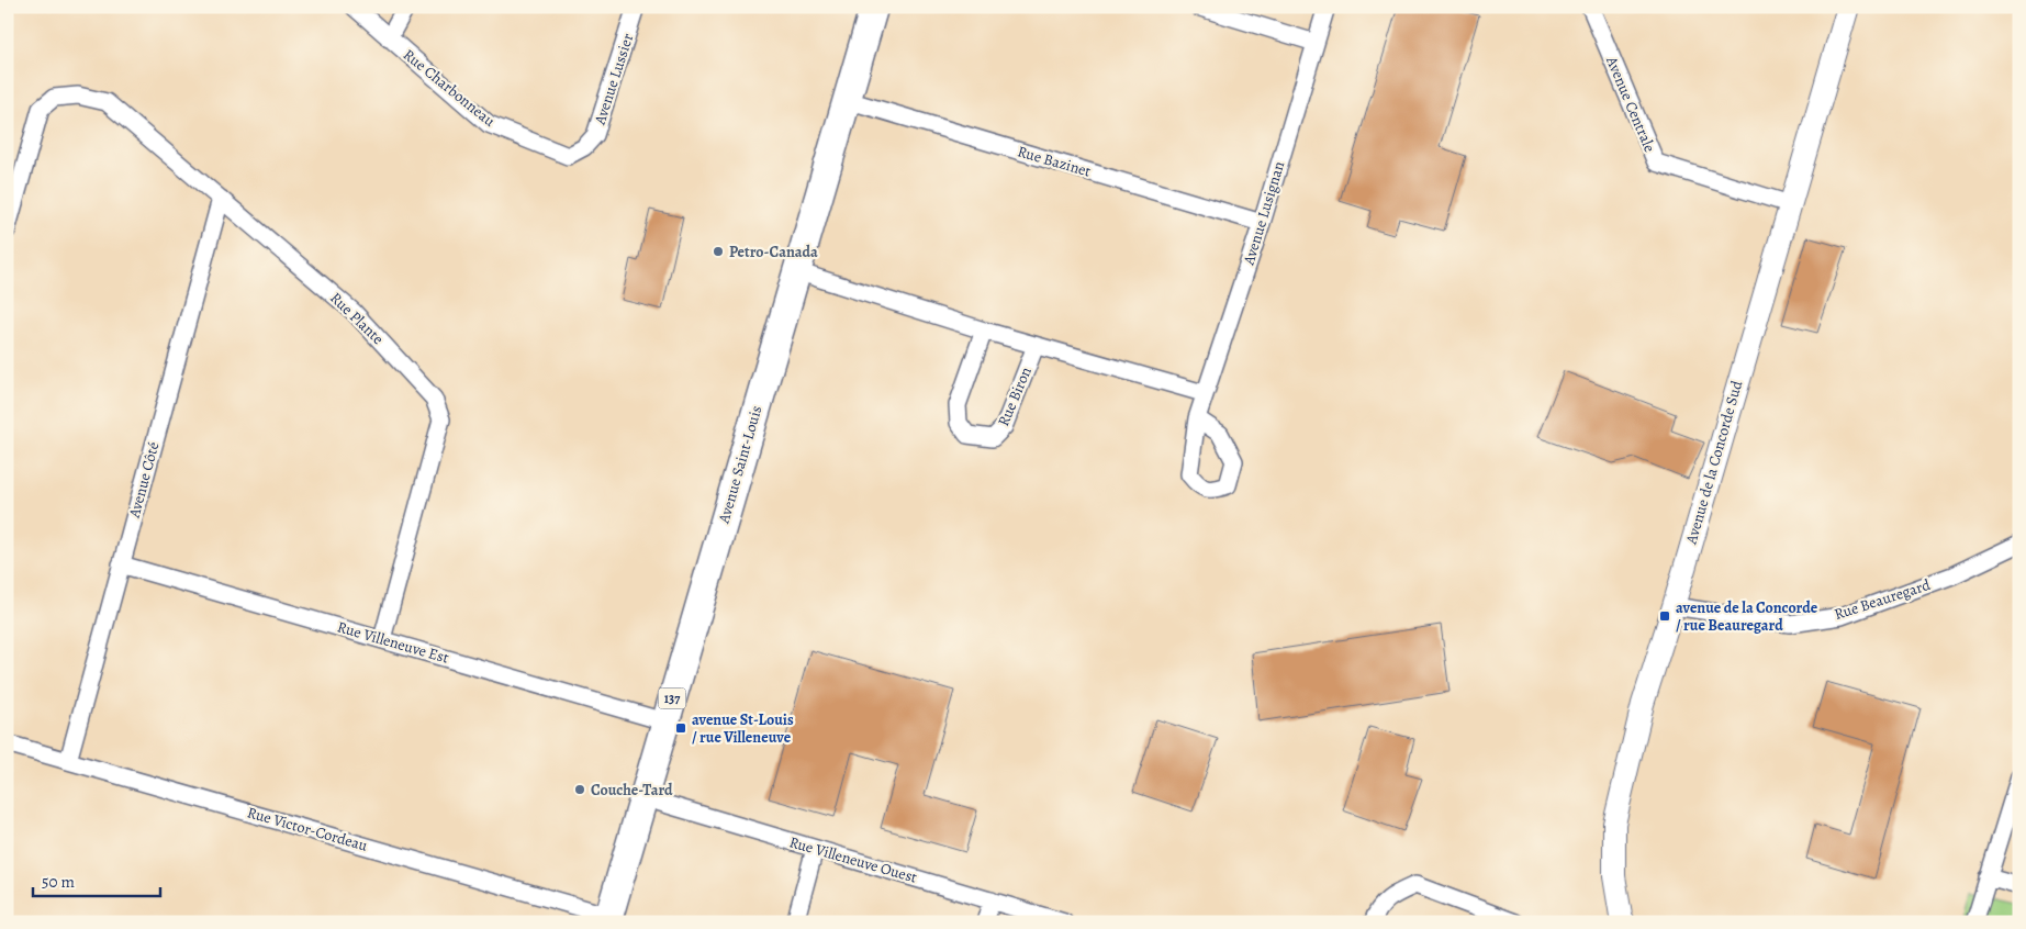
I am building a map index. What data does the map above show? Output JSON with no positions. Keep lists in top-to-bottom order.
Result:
{
  "streets": {
    "main road": ["Avenue Saint-Louis", "137"],
    "street": [
      "Avenue Lussier",
      "Rue Charbonneau",
      "Avenue Centrale",
      "Rue Bazinet",
      "Avenue Lusignan",
      "Rue Plante",
      "Rue Biron",
      "Avenue de la Concorde Sud",
      "Avenue Côté",
      "Rue Beauregard",
      "Rue Villeneuve Est",
      "Rue Victor-Cordeau",
      "Rue Villeneuve Ouest"
    ]
  },
  "crossings": [
    ["Avenue Lussier", "Rue Charbonneau"],
    ["Avenue Centrale", "Avenue de la Concorde Sud"],
    ["Rue Bazinet", "Avenue Lusignan"],
    ["Rue Bazinet", "Avenue Saint-Louis"],
    ["Avenue Lusignan", "Rue Biron"],
    ["Rue Plante", "Avenue Côté"],
    ["Rue Plante", "Rue Villeneuve Est"],
    ["Rue Biron", "Avenue Saint-Louis"],
    ["Avenue de la Concorde Sud", "Rue Beauregard"],
    ["Avenue Saint-Louis", "Rue Villeneuve Est"],
    ["Avenue Saint-Louis", "Rue Victor-Cordeau"],
    ["Avenue Saint-Louis", "Rue Villeneuve Ouest"],
    ["Avenue Côté", "Rue Villeneuve Est"],
    ["Avenue Côté", "Rue Victor-Cordeau"]
  ],
  "places": {
    "other": ["Petro-Canada", "Couche-Tard"],
    "transit": ["avenue de la Concorde / rue Beauregard", "avenue St-Louis / rue Villeneuve"]
  },
  "scale_bar": "50 m"
}
